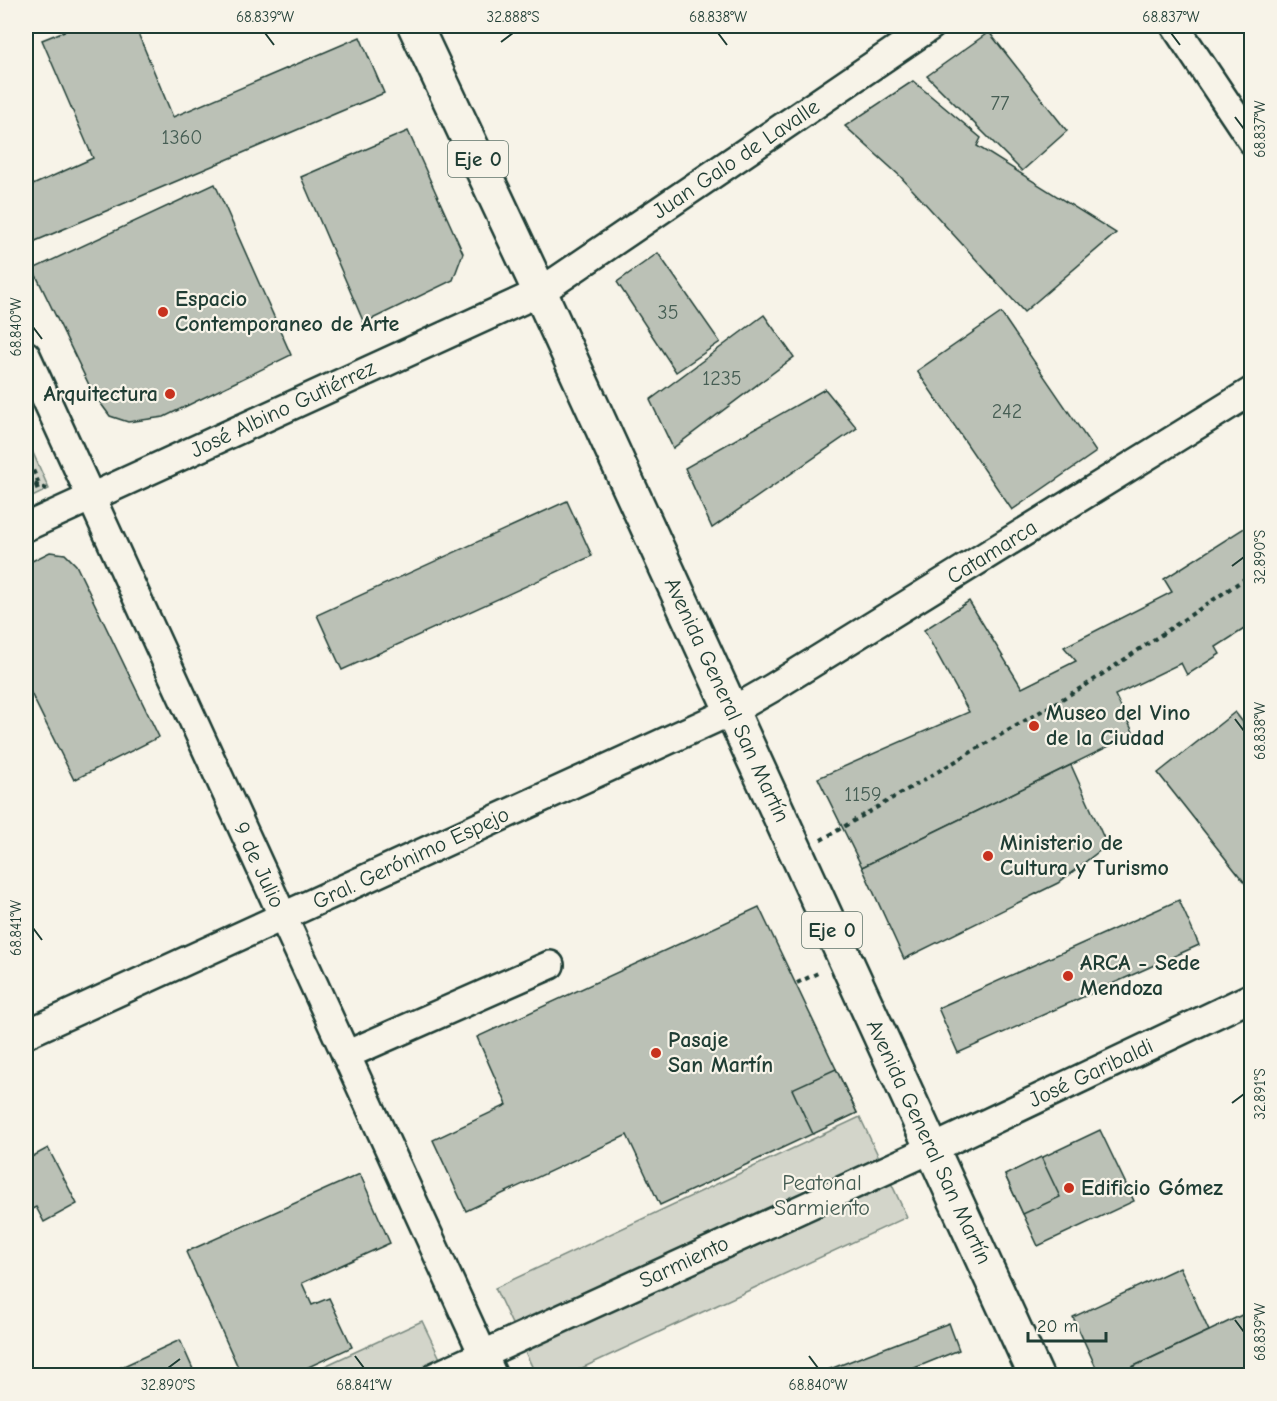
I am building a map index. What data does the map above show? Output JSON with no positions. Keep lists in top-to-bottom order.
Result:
{
  "streets": {
    "main road": ["Eje 0", "Avenida General San Martín"],
    "street": [
      "Juan Galo de Lavalle",
      "José Albino Gutiérrez",
      "Catamarca",
      "Gral. Gerónimo Espejo",
      "9 de Julio",
      "José Garibaldi",
      "Sarmiento"
    ]
  },
  "crossings": [
    ["Juan Galo de Lavalle", "José Albino Gutiérrez"],
    ["Juan Galo de Lavalle", "Avenida General San Martín"],
    ["José Albino Gutiérrez", "Avenida General San Martín"],
    ["José Albino Gutiérrez", "9 de Julio"],
    ["Catamarca", "Avenida General San Martín"],
    ["Catamarca", "Gral. Gerónimo Espejo"],
    ["Avenida General San Martín", "Gral. Gerónimo Espejo"],
    ["Avenida General San Martín", "José Garibaldi"],
    ["Avenida General San Martín", "Sarmiento"],
    ["Gral. Gerónimo Espejo", "9 de Julio"],
    ["9 de Julio", "Sarmiento"],
    ["José Garibaldi", "Sarmiento"]
  ],
  "parks": ["Peatonal Sarmiento"],
  "places": [
    "Espacio Contemporaneo de Arte",
    "Arquitectura",
    "Museo del Vino de la Ciudad",
    "Ministerio de Cultura y Turismo",
    "ARCA - Sede Mendoza",
    "Pasaje San Martín",
    "Edificio Gómez"
  ],
  "house_numbers": [
    "77",
    "1360",
    "35",
    "1235",
    "242",
    "1159"
  ],
  "scale_bar": "20 m",
  "coordinates": [
    "68.839°W",
    "32.888°S",
    "68.838°W",
    "68.837°W",
    "68.840°W",
    "32.890°S",
    "68.841°W",
    "32.891°S"
  ]
}
